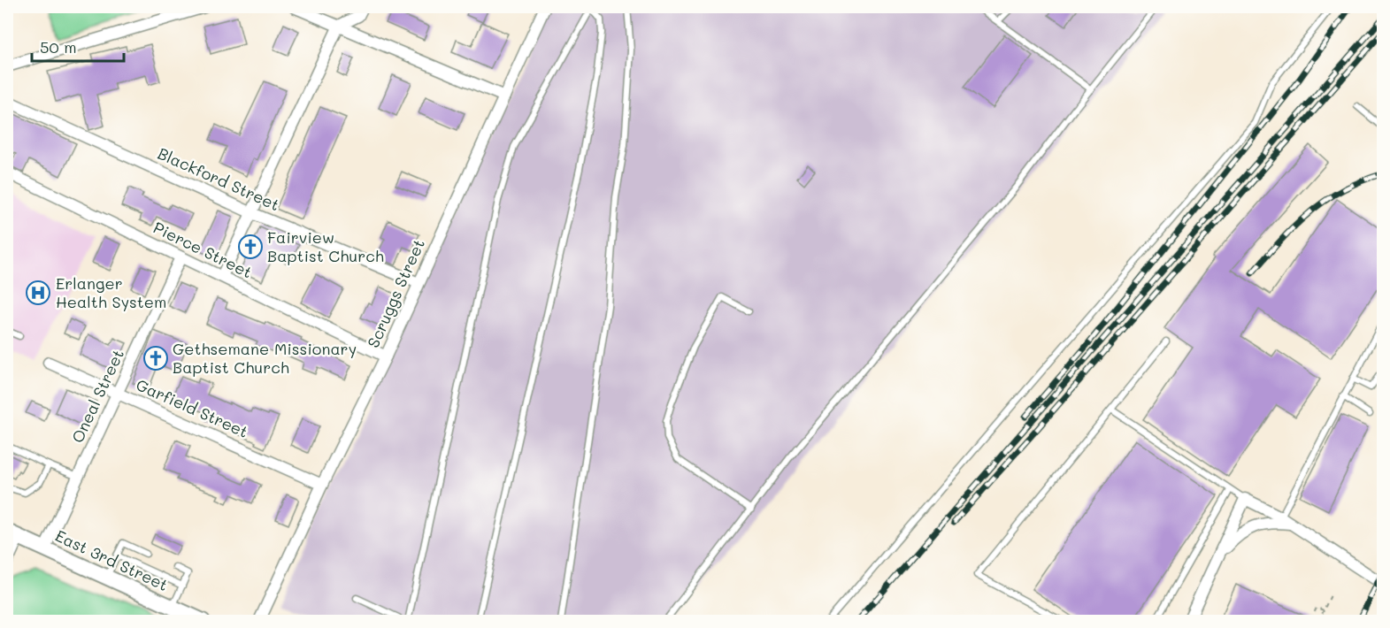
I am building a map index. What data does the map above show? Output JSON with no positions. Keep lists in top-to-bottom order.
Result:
{
  "streets": {
    "main road": ["East 3rd Street"],
    "street": [
      "Blackford Street",
      "Pierce Street",
      "Scruggs Street",
      "Oneal Street",
      "Garfield Street"
    ]
  },
  "crossings": [
    ["Blackford Street", "Scruggs Street"],
    ["Pierce Street", "Scruggs Street"],
    ["Pierce Street", "Oneal Street"],
    ["Scruggs Street", "Garfield Street"],
    ["Oneal Street", "Garfield Street"],
    ["Oneal Street", "East 3rd Street"]
  ],
  "places": {
    "church": ["Fairview Baptist Church", "Gethsemane Missionary Baptist Church"],
    "hospital": ["Erlanger Health System"]
  },
  "scale_bar": "50 m"
}
